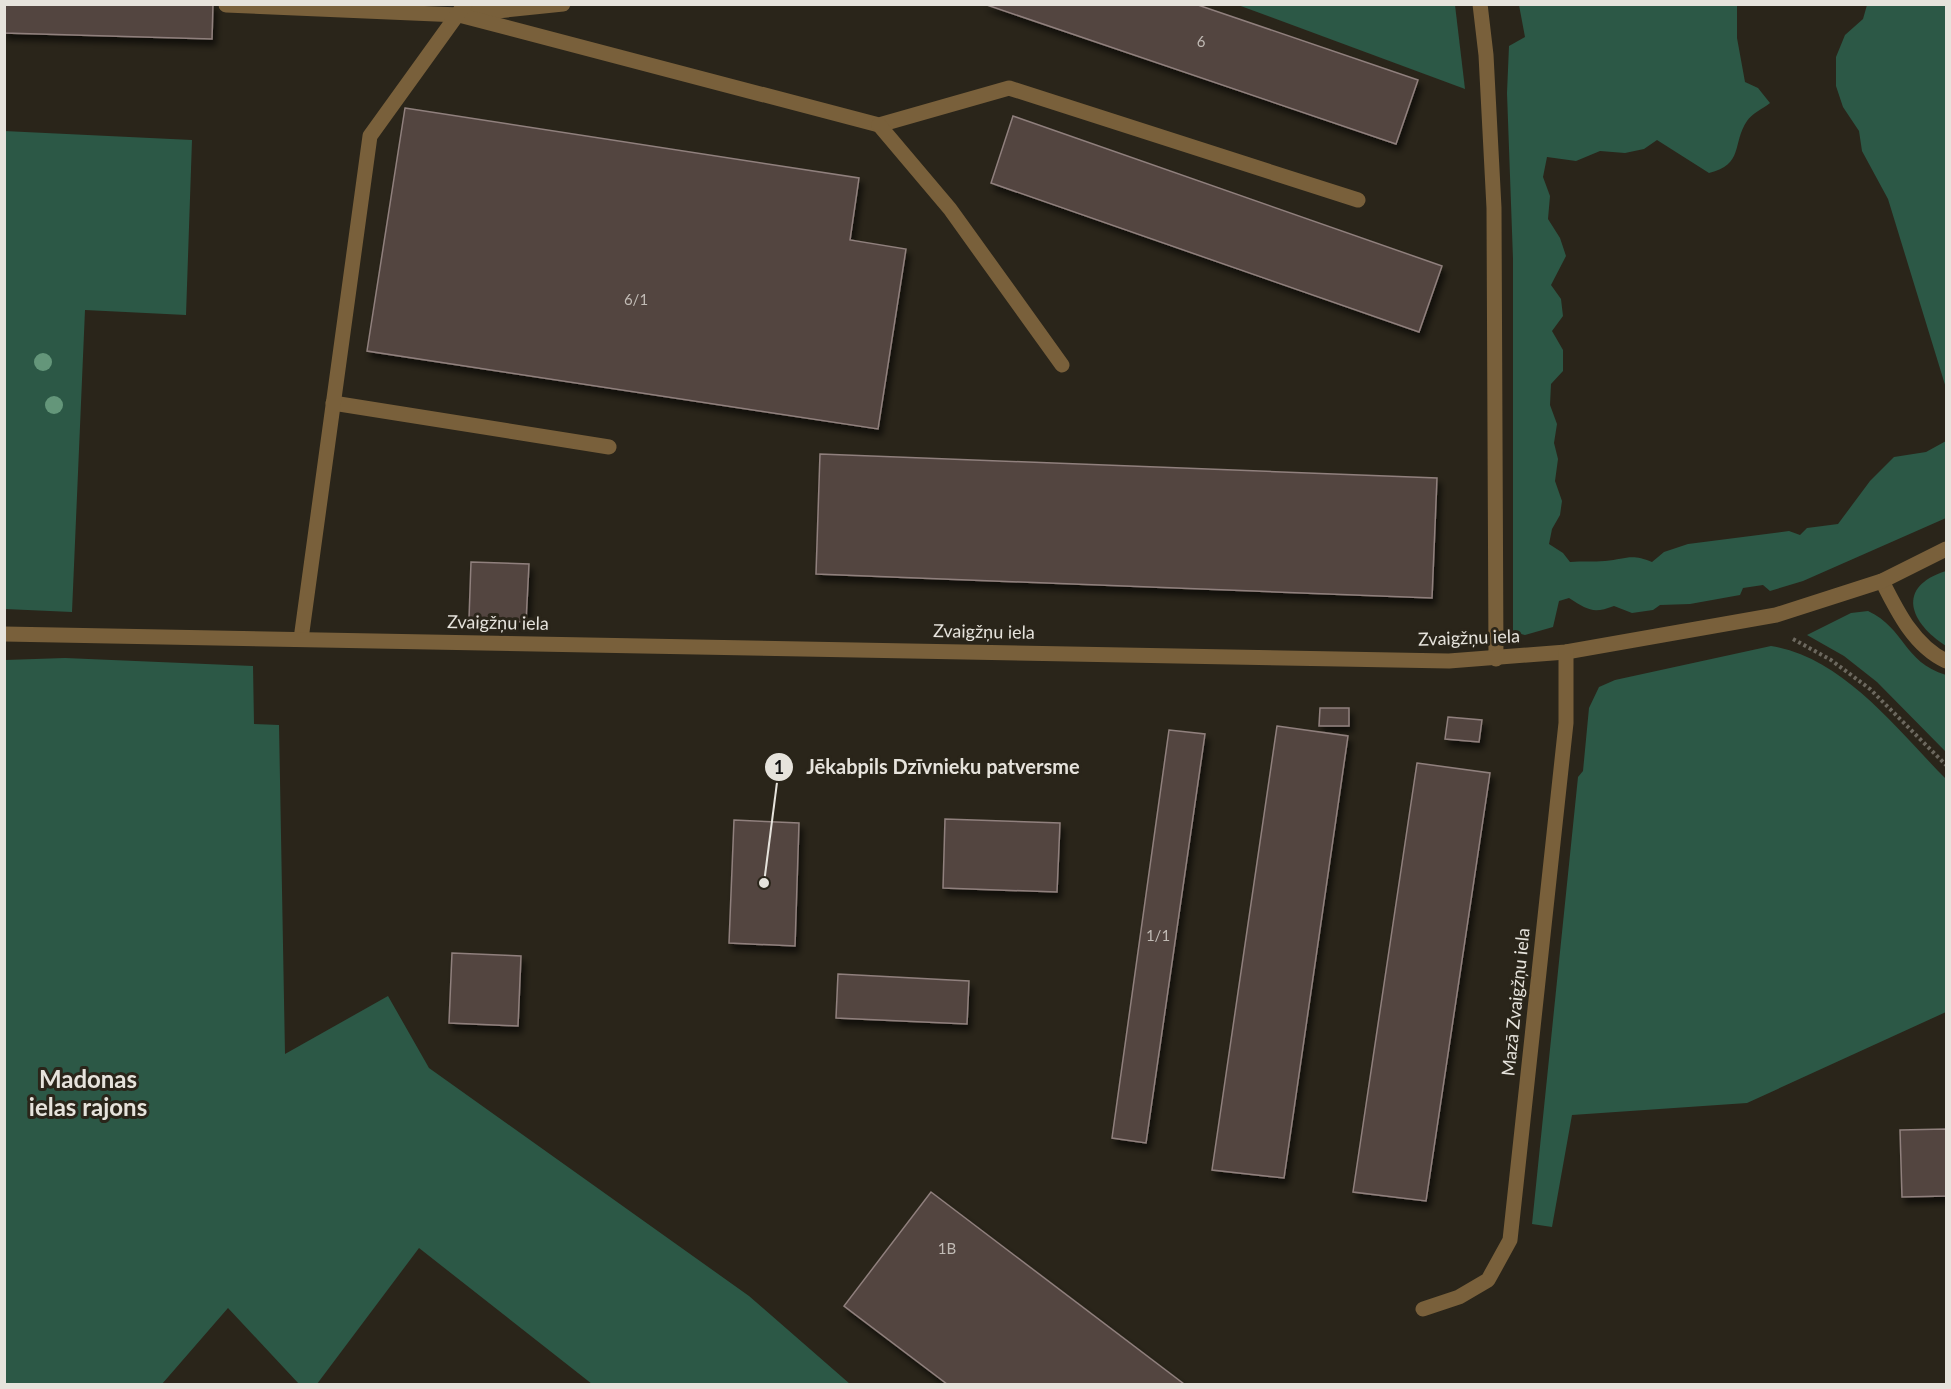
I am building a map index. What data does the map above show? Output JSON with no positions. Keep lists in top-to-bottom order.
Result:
{
  "streets": {
    "street": ["Zvaigžņu iela", "Mazā Zvaigžņu iela"]
  },
  "crossings": [
    ["Zvaigžņu iela", "Mazā Zvaigžņu iela"]
  ],
  "districts": ["Madonas ielas rajons"],
  "places": ["Jēkabpils Dzīvnieku patversme"],
  "house_numbers": [
    "6",
    "6/1",
    "1/1",
    "1B"
  ]
}
